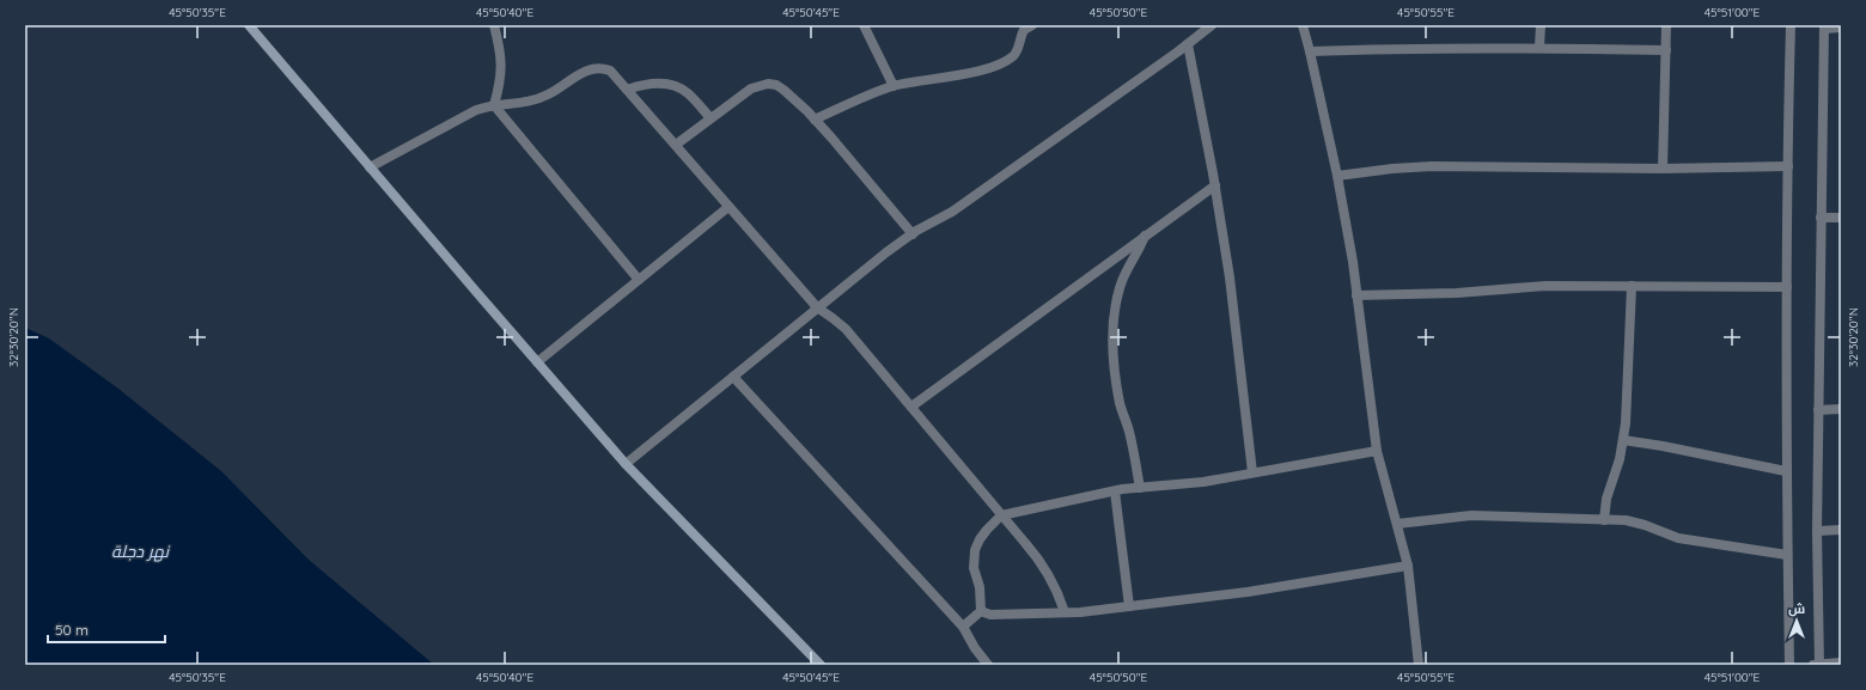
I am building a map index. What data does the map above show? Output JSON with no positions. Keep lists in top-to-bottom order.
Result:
{
  "water": ["نهر دجلة"],
  "scale_bar": "50 m",
  "north": "top",
  "coordinates": [
    "45°50'35\"E",
    "45°50'40\"E",
    "45°50'45\"E",
    "45°50'50\"E",
    "45°50'55\"E",
    "45°51'00\"E",
    "32°30'20\"N"
  ]
}
